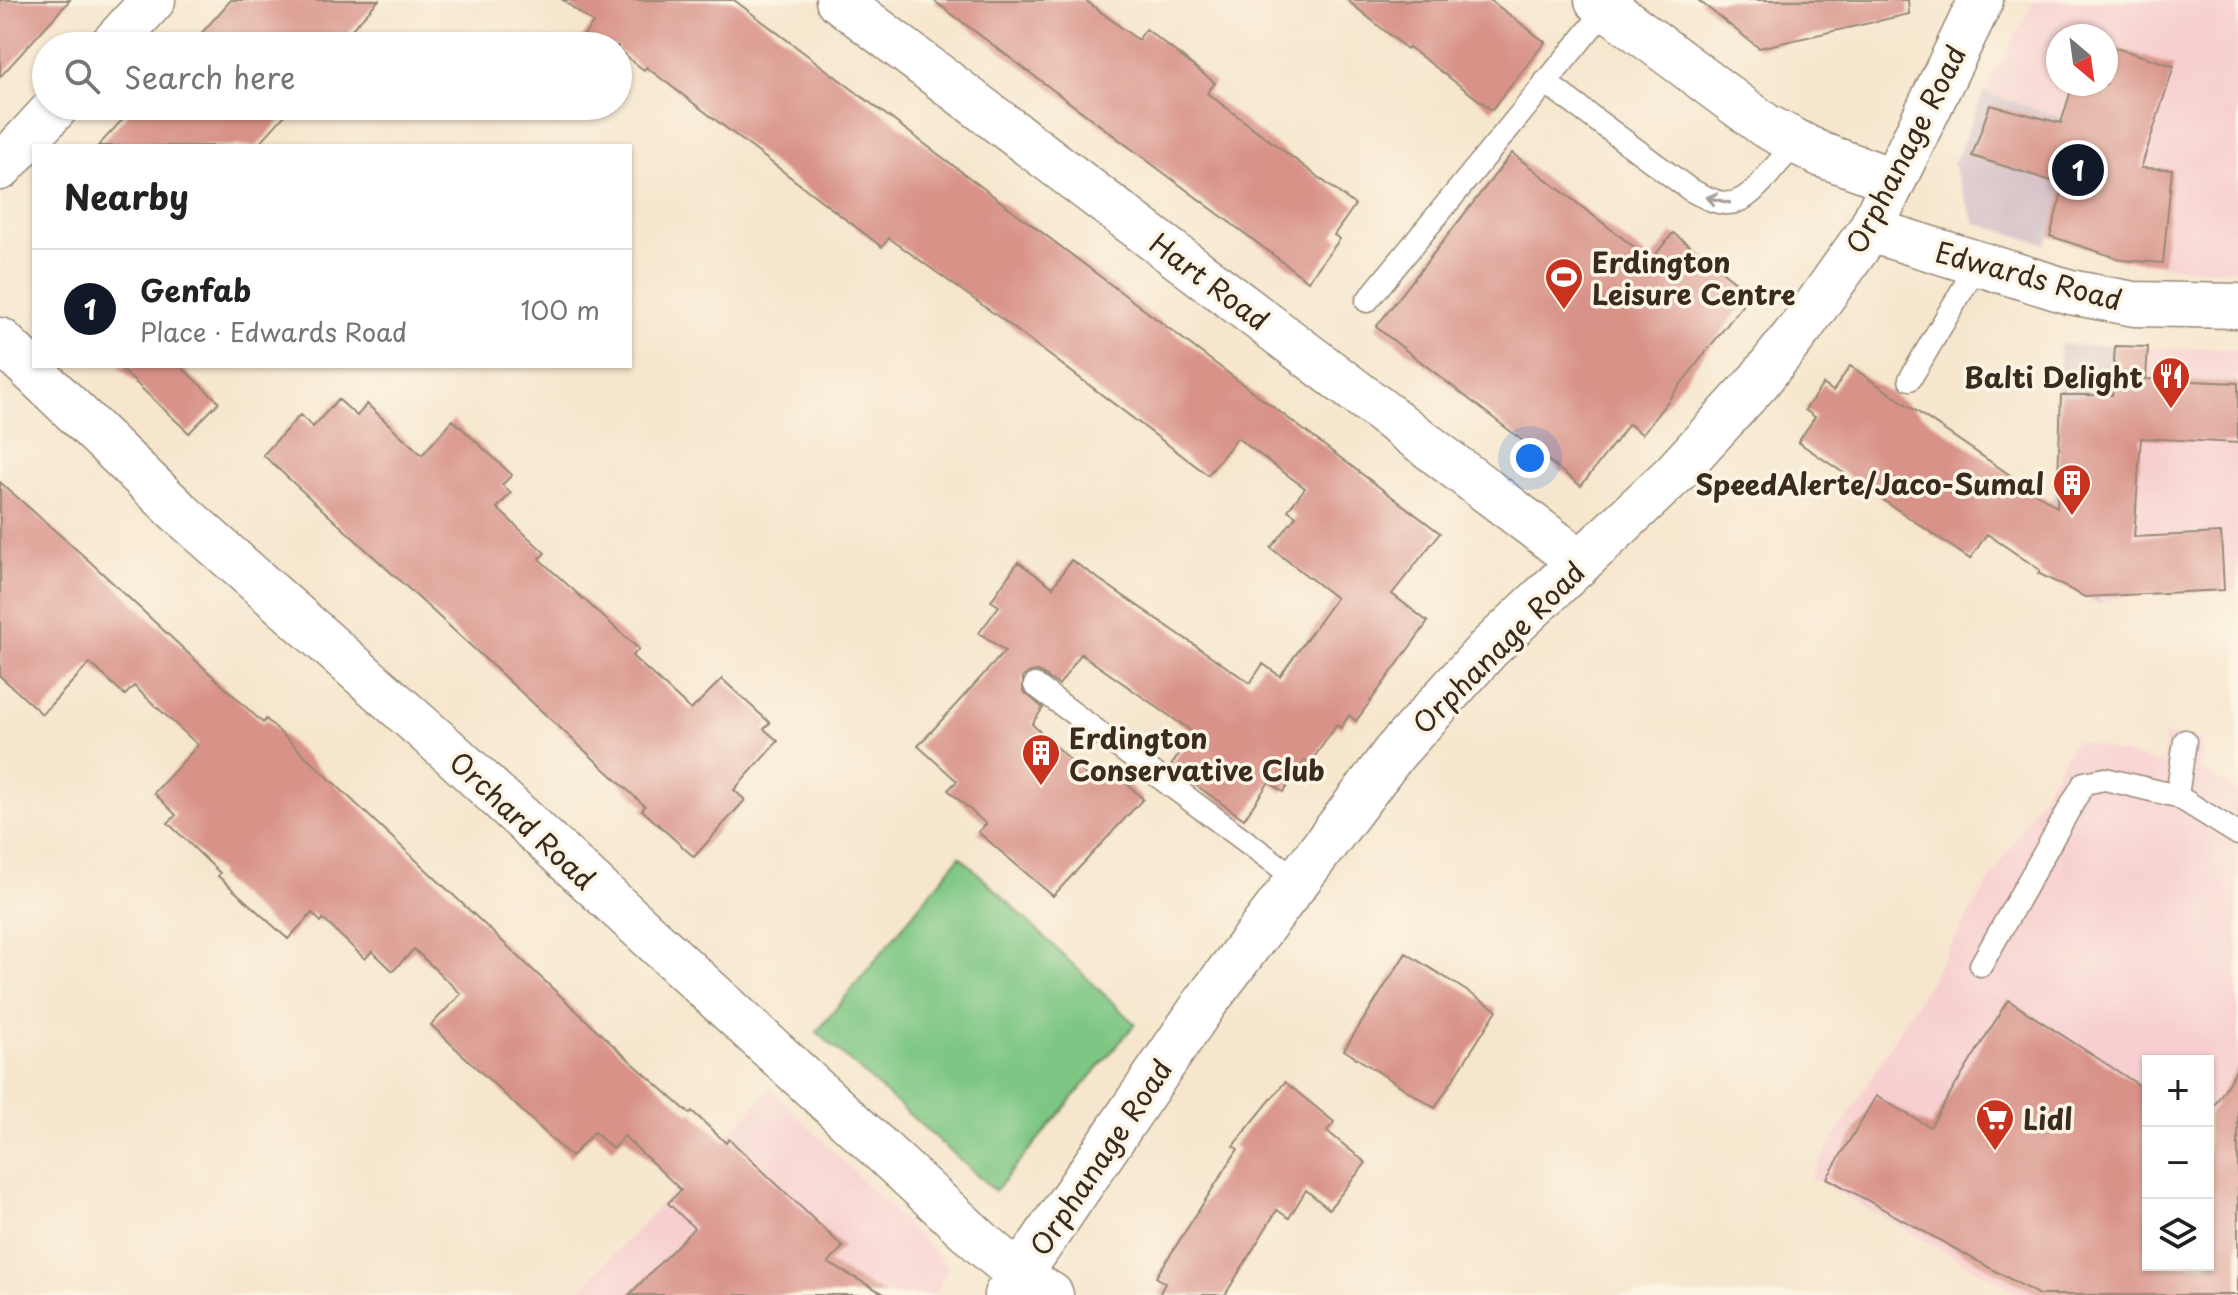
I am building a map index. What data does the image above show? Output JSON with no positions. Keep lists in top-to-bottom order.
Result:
{
  "streets": {
    "street": [
      "Orphanage Road",
      "Edwards Road",
      "Hart Road",
      "Orchard Road"
    ]
  },
  "crossings": [
    ["Orphanage Road", "Edwards Road"],
    ["Orphanage Road", "Hart Road"],
    ["Orphanage Road", "Orchard Road"]
  ],
  "places": {
    "sports": ["Erdington Leisure Centre"],
    "restaurant": ["Balti Delight"],
    "building": ["SpeedAlerte/Jaco-Sumal", "Erdington Conservative Club"],
    "supermarket": ["Lidl"]
  },
  "north": "bottom right",
  "page": {
    "search": "Search here",
    "pins": "1",
    "heading": "Nearby",
    "list": [
      {
        "mark": "1",
        "name": "Genfab",
        "note": "Place · Edwards Road",
        "value": "100 m"
      }
    ],
    "map_buttons": ["+", "−"]
  }
}
